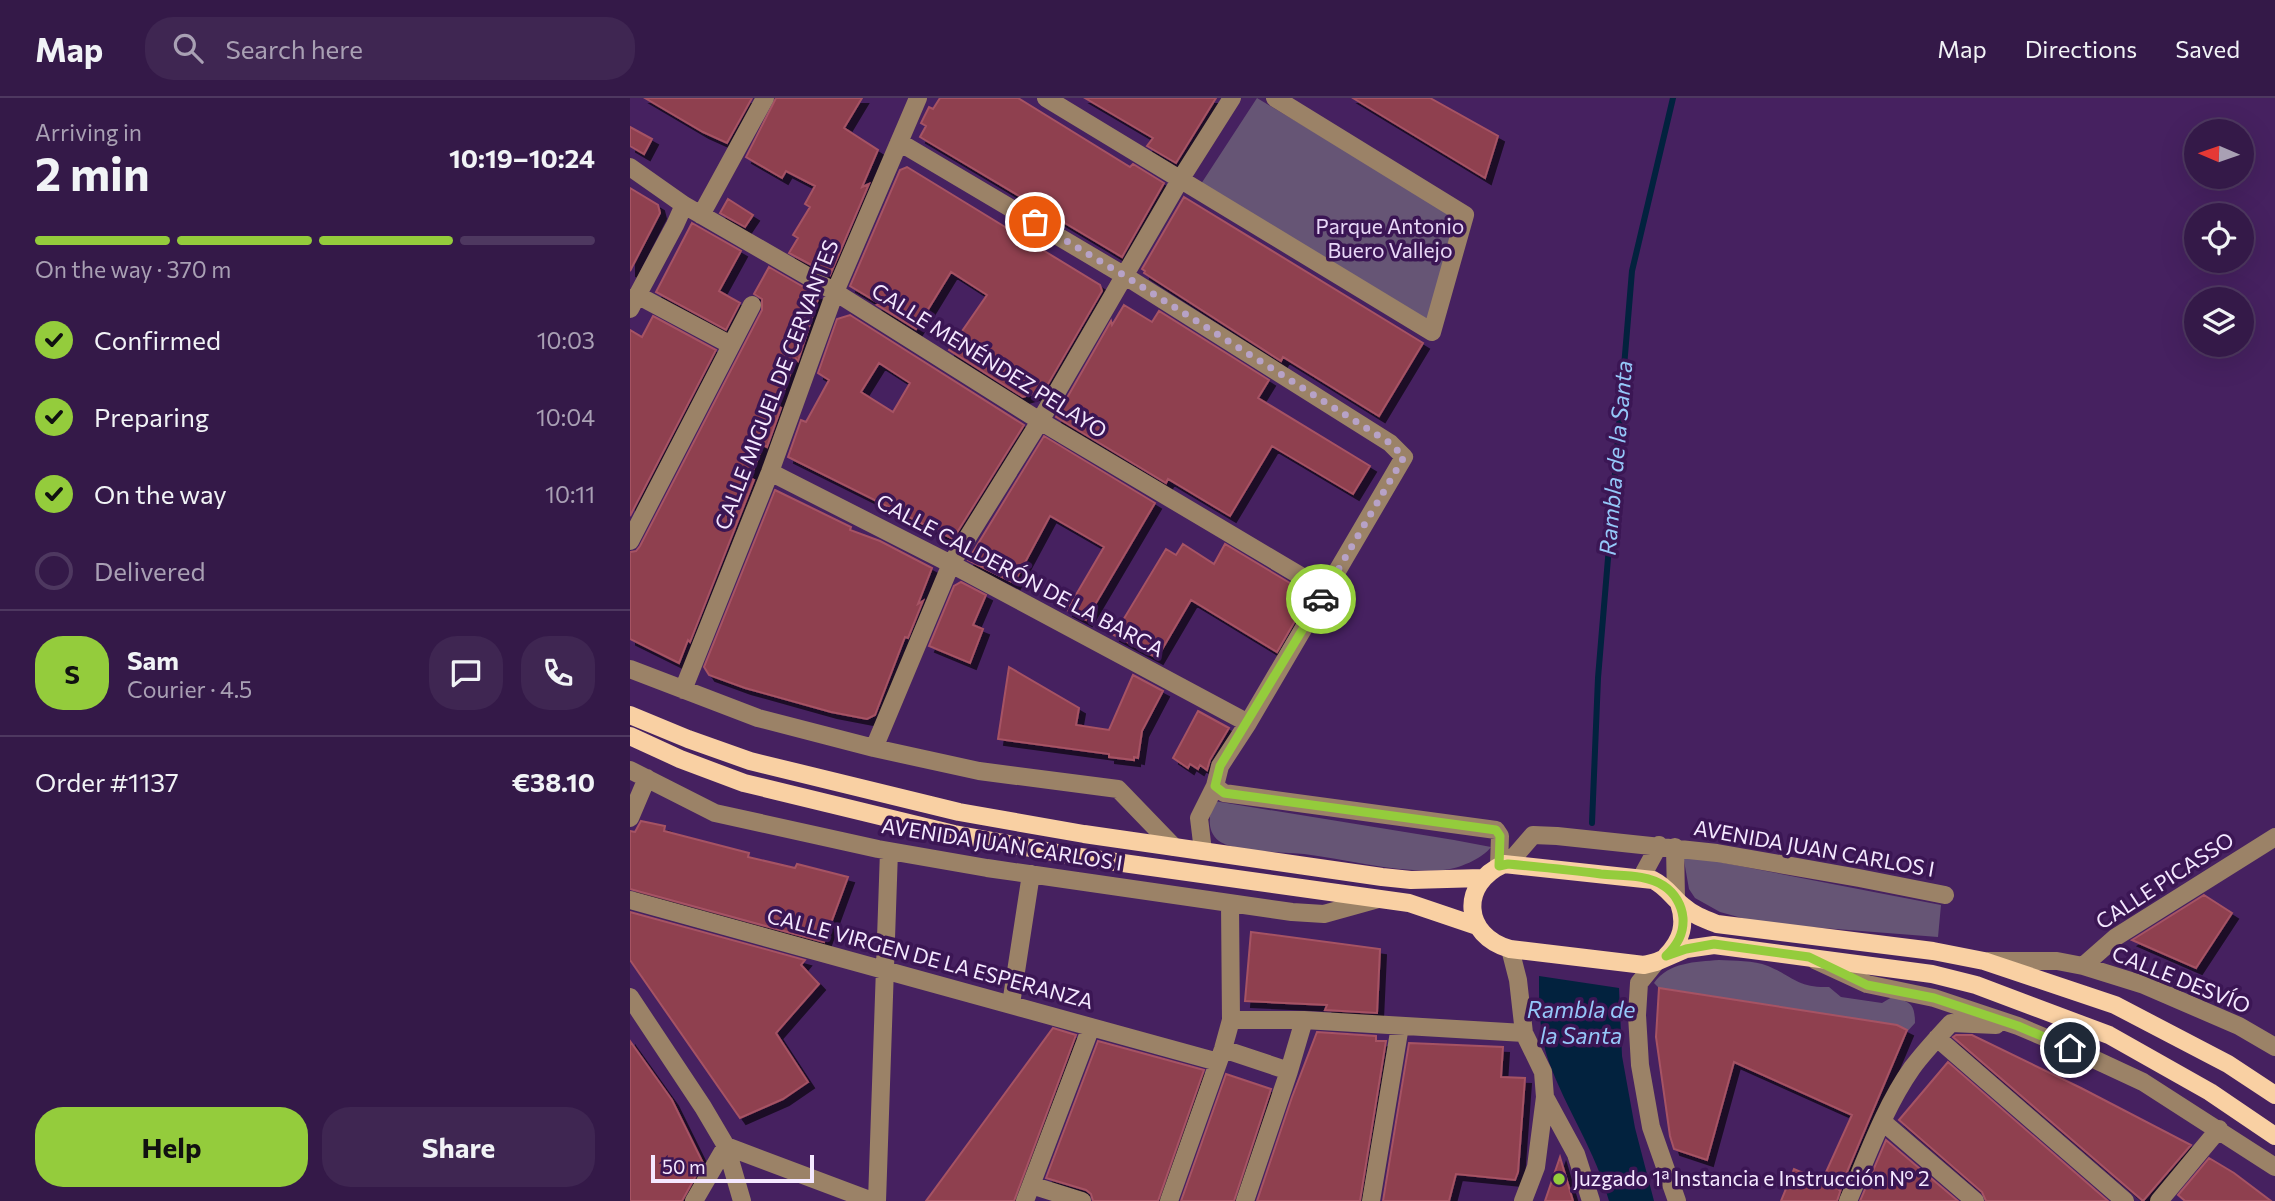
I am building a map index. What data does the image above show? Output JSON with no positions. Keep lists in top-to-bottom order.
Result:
{
  "streets": {
    "street": [
      "CALLE MENÉNDEZ PELAYO",
      "CALLE MIGUEL DE CERVANTES",
      "CALLE CALDERÓN DE LA BARCA",
      "AVENIDA JUAN CARLOS I",
      "CALLE PICASSO",
      "CALLE VIRGEN DE LA ESPERANZA",
      "CALLE DESVÍO"
    ]
  },
  "crossings": [
    ["CALLE MENÉNDEZ PELAYO", "CALLE MIGUEL DE CERVANTES"],
    ["CALLE MIGUEL DE CERVANTES", "CALLE CALDERÓN DE LA BARCA"],
    ["CALLE PICASSO", "CALLE DESVÍO"]
  ],
  "water": ["Rambla de la Santa"],
  "parks": ["Parque Antonio Buero Vallejo"],
  "places": ["Juzgado 1ª Instancia e Instrucción Nº 2"],
  "scale_bar": "50 m",
  "north": "left",
  "page": {
    "header": "Map",
    "search": "Search here",
    "nav": ["Map", "Directions", "Saved"],
    "heading": ["2 min", "Arriving in", "10:19–10:24"],
    "panel": [
      "Sam",
      "Courier · 4.5",
      "Order #1137",
      "€38.10"
    ],
    "bar": "On the way · 370 m",
    "list": [
      ["Confirmed", "10:03"],
      ["Preparing", "10:04"],
      ["On the way", "10:11"],
      "Delivered"
    ],
    "round": "S",
    "buttons": ["Help", "Share"],
    "scale": "50 m"
  }
}
